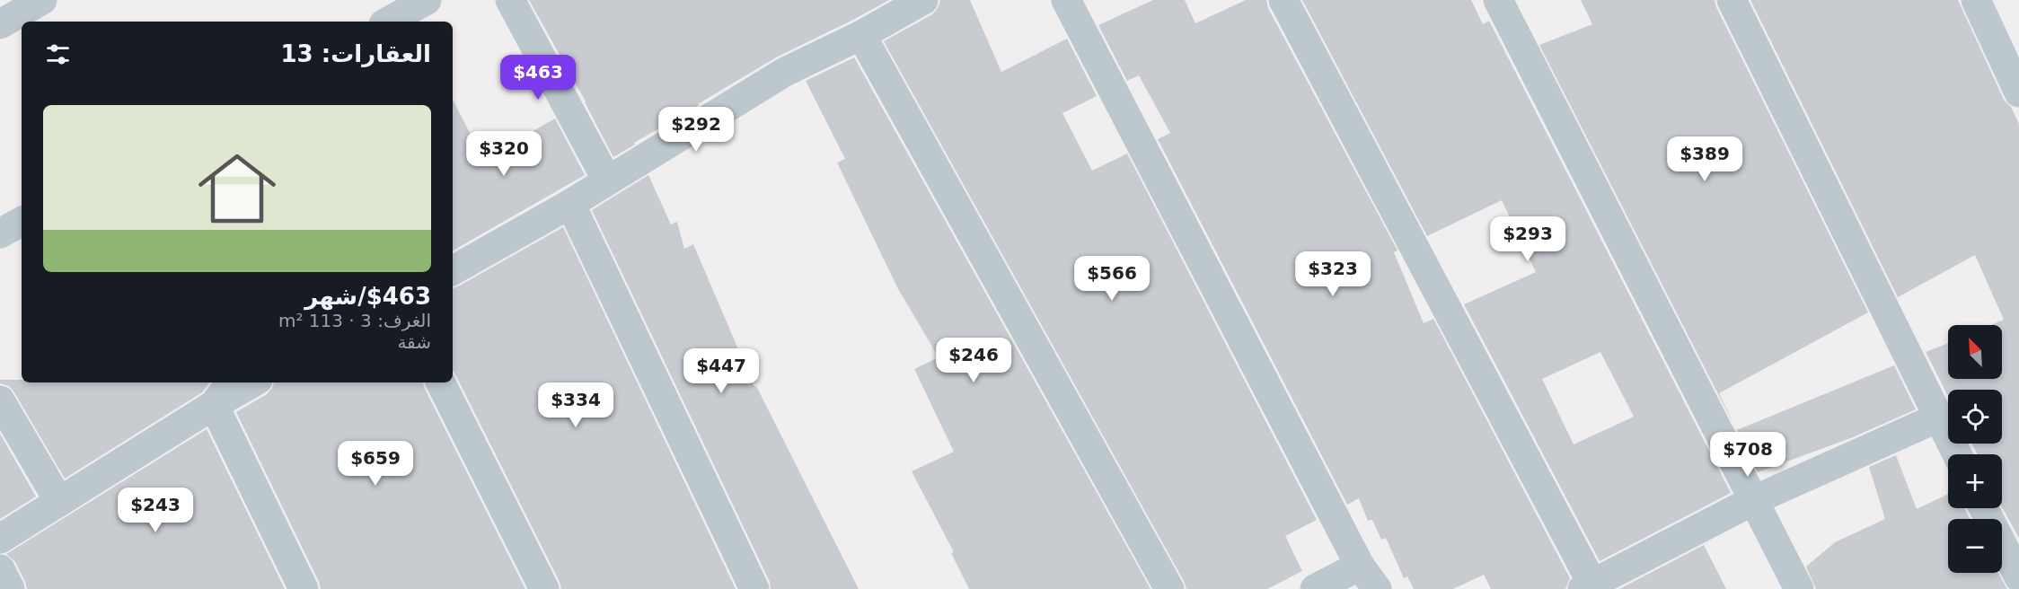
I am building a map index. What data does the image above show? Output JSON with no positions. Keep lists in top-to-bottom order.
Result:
{
  "north": "top left",
  "page": {
    "heading": "العقارات: 13",
    "price": [
      "$463",
      "$292",
      "$320",
      "$389",
      "$293",
      "$323",
      "$566",
      "$246",
      "$447",
      "$334",
      "$708",
      "$659",
      "$243"
    ],
    "list": [
      {
        "name": "$463/شهر",
        "note": "الغرف: 3 · 113 m² · شقة"
      }
    ],
    "map_buttons": ["+", "−"]
  }
}
